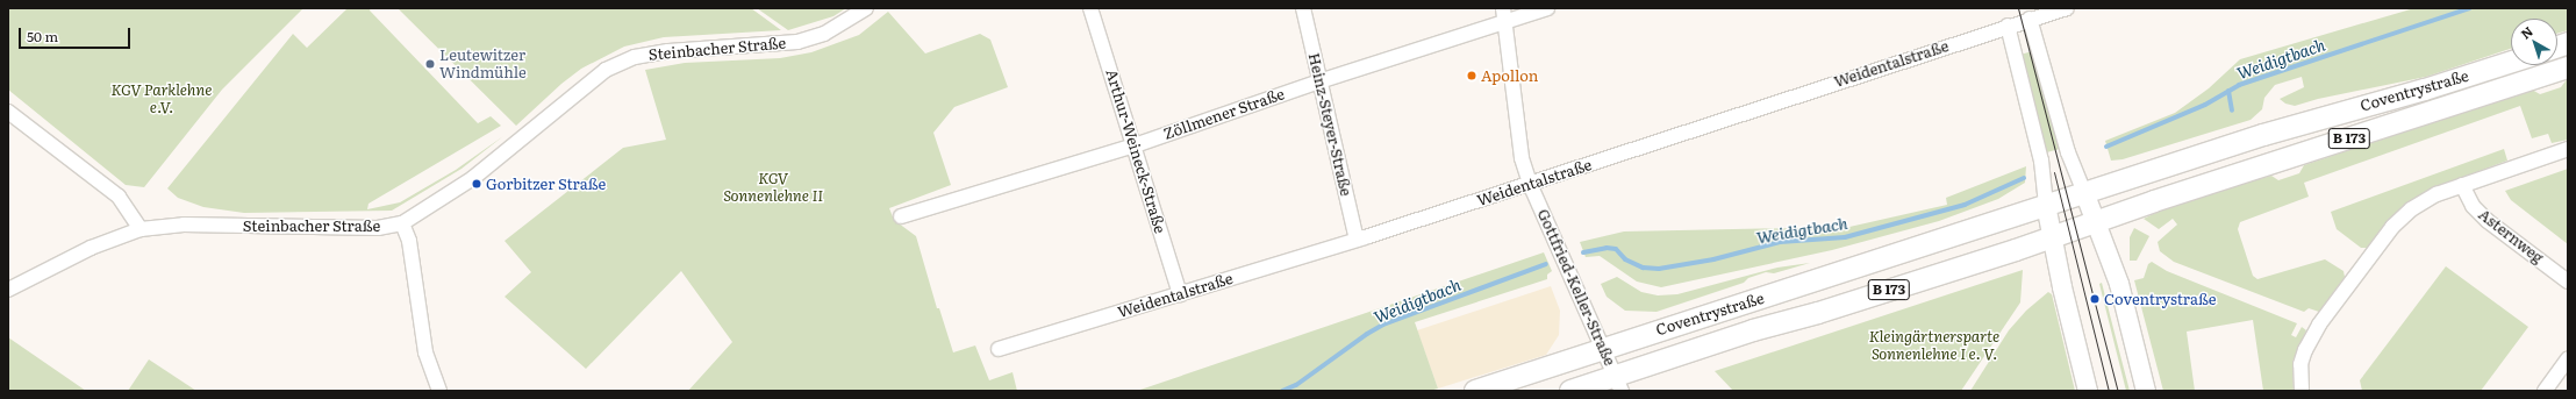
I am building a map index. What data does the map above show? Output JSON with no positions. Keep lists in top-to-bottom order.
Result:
{
  "streets": {
    "main road": ["Coventrystraße", "B 173"],
    "street": [
      "Steinbacher Straße",
      "Weidentalstraße",
      "Zöllmener Straße",
      "Heinz-Steyer-Straße",
      "Arthur-Weineck-Straße",
      "Asternweg",
      "Gottfried-Keller-Straße"
    ]
  },
  "crossings": [
    ["Weidentalstraße", "Heinz-Steyer-Straße"],
    ["Weidentalstraße", "Arthur-Weineck-Straße"],
    ["Weidentalstraße", "Gottfried-Keller-Straße"],
    ["Coventrystraße", "Gottfried-Keller-Straße"],
    ["Zöllmener Straße", "Heinz-Steyer-Straße"],
    ["Zöllmener Straße", "Arthur-Weineck-Straße"],
    ["Zöllmener Straße", "Gottfried-Keller-Straße"]
  ],
  "water": ["Weidigtbach"],
  "parks": ["KGV Parklehne e.V.", "KGV Sonnenlehne II", "Kleingärtnersparte Sonnenlehne I e. V."],
  "places": [
    "Leutewitzer Windmühle",
    "Apollon",
    "Gorbitzer Straße",
    "Coventrystraße"
  ],
  "scale_bar": "50 m",
  "north": "top left"
}
